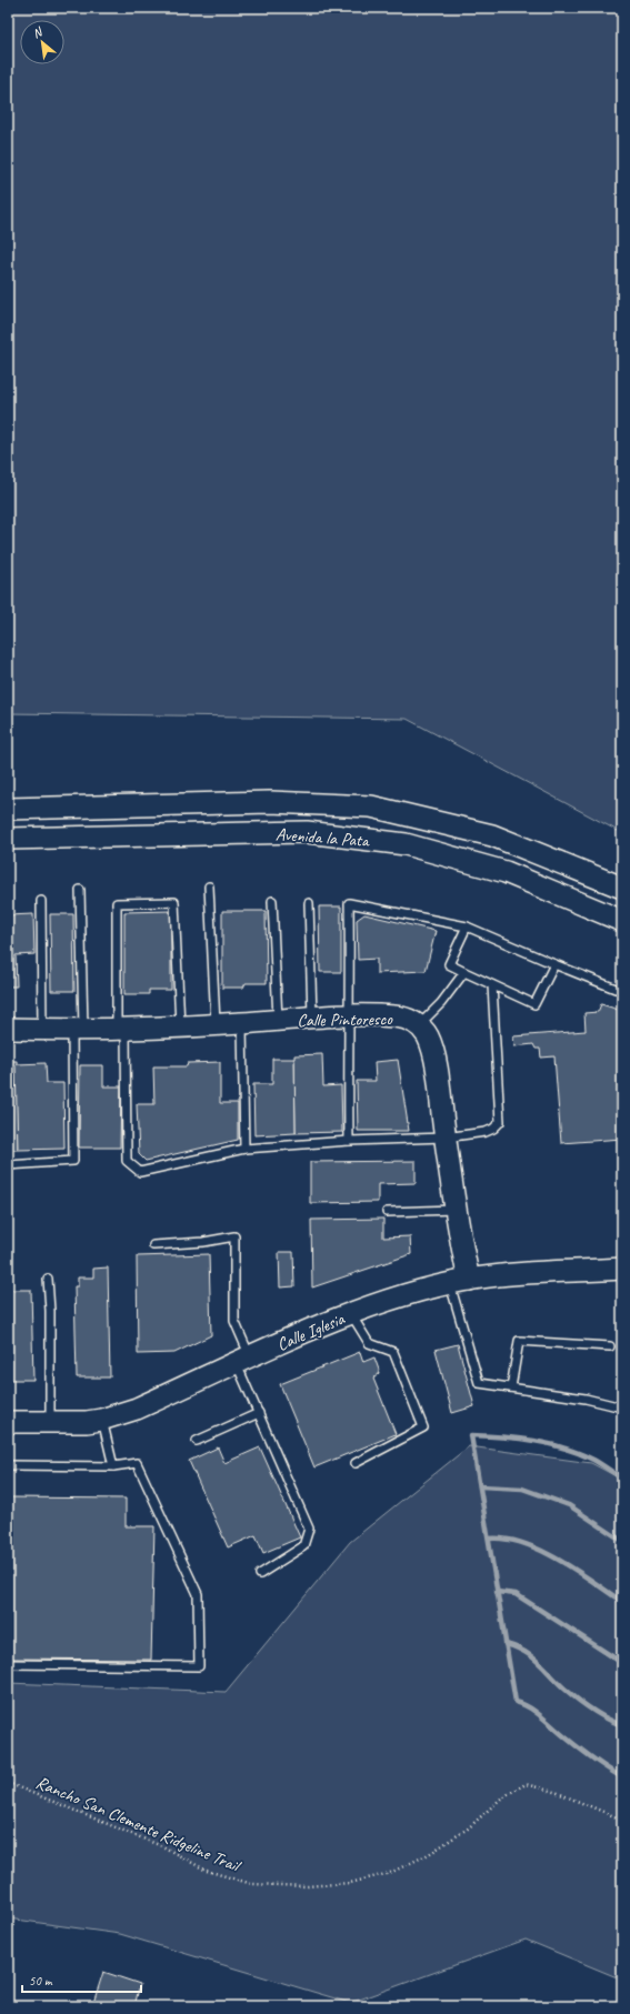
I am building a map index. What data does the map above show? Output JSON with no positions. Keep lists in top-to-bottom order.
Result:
{
  "streets": {
    "street": ["Avenida la Pata", "Calle Pintoresco", "Calle Iglesia"],
    "path": ["Rancho San Clemente Ridgeline Trail"]
  },
  "crossings": [
    ["Calle Pintoresco", "Calle Iglesia"]
  ],
  "scale_bar": "50 m",
  "north": "top left"
}
